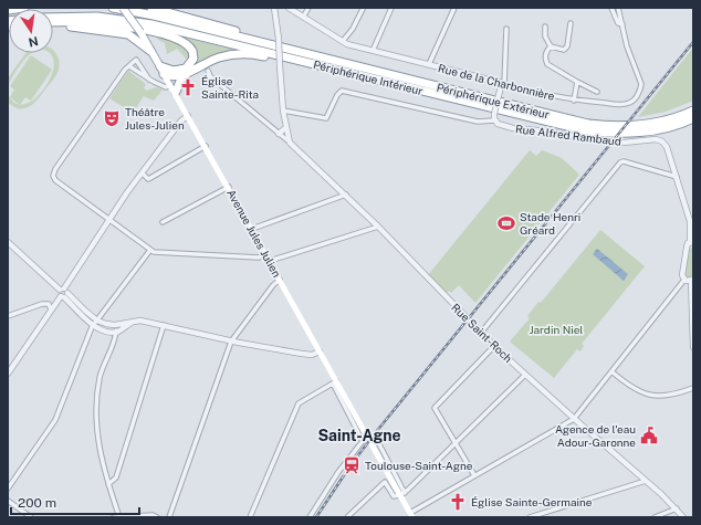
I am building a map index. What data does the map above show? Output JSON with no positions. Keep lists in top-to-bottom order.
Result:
{
  "streets": {
    "highway": ["Périphérique Intérieur", "Périphérique Extérieur"],
    "main road": ["Avenue Jules Julien"],
    "street": ["Rue de la Charbonnière", "Rue Alfred Rambaud", "Rue Saint-Roch"]
  },
  "districts": ["Saint-Agne"],
  "parks": ["Jardin Niel"],
  "places": {
    "church": ["Église Sainte-Rita", "Église Sainte-Germaine"],
    "theatre": ["Théâtre Jules-Julien"],
    "sports": ["Stade Henri Gréard"],
    "public building": ["Agence de l'eau Adour-Garonne"],
    "station": ["Toulouse-Saint-Agne"]
  },
  "scale_bar": "200 m",
  "north": "bottom"
}
